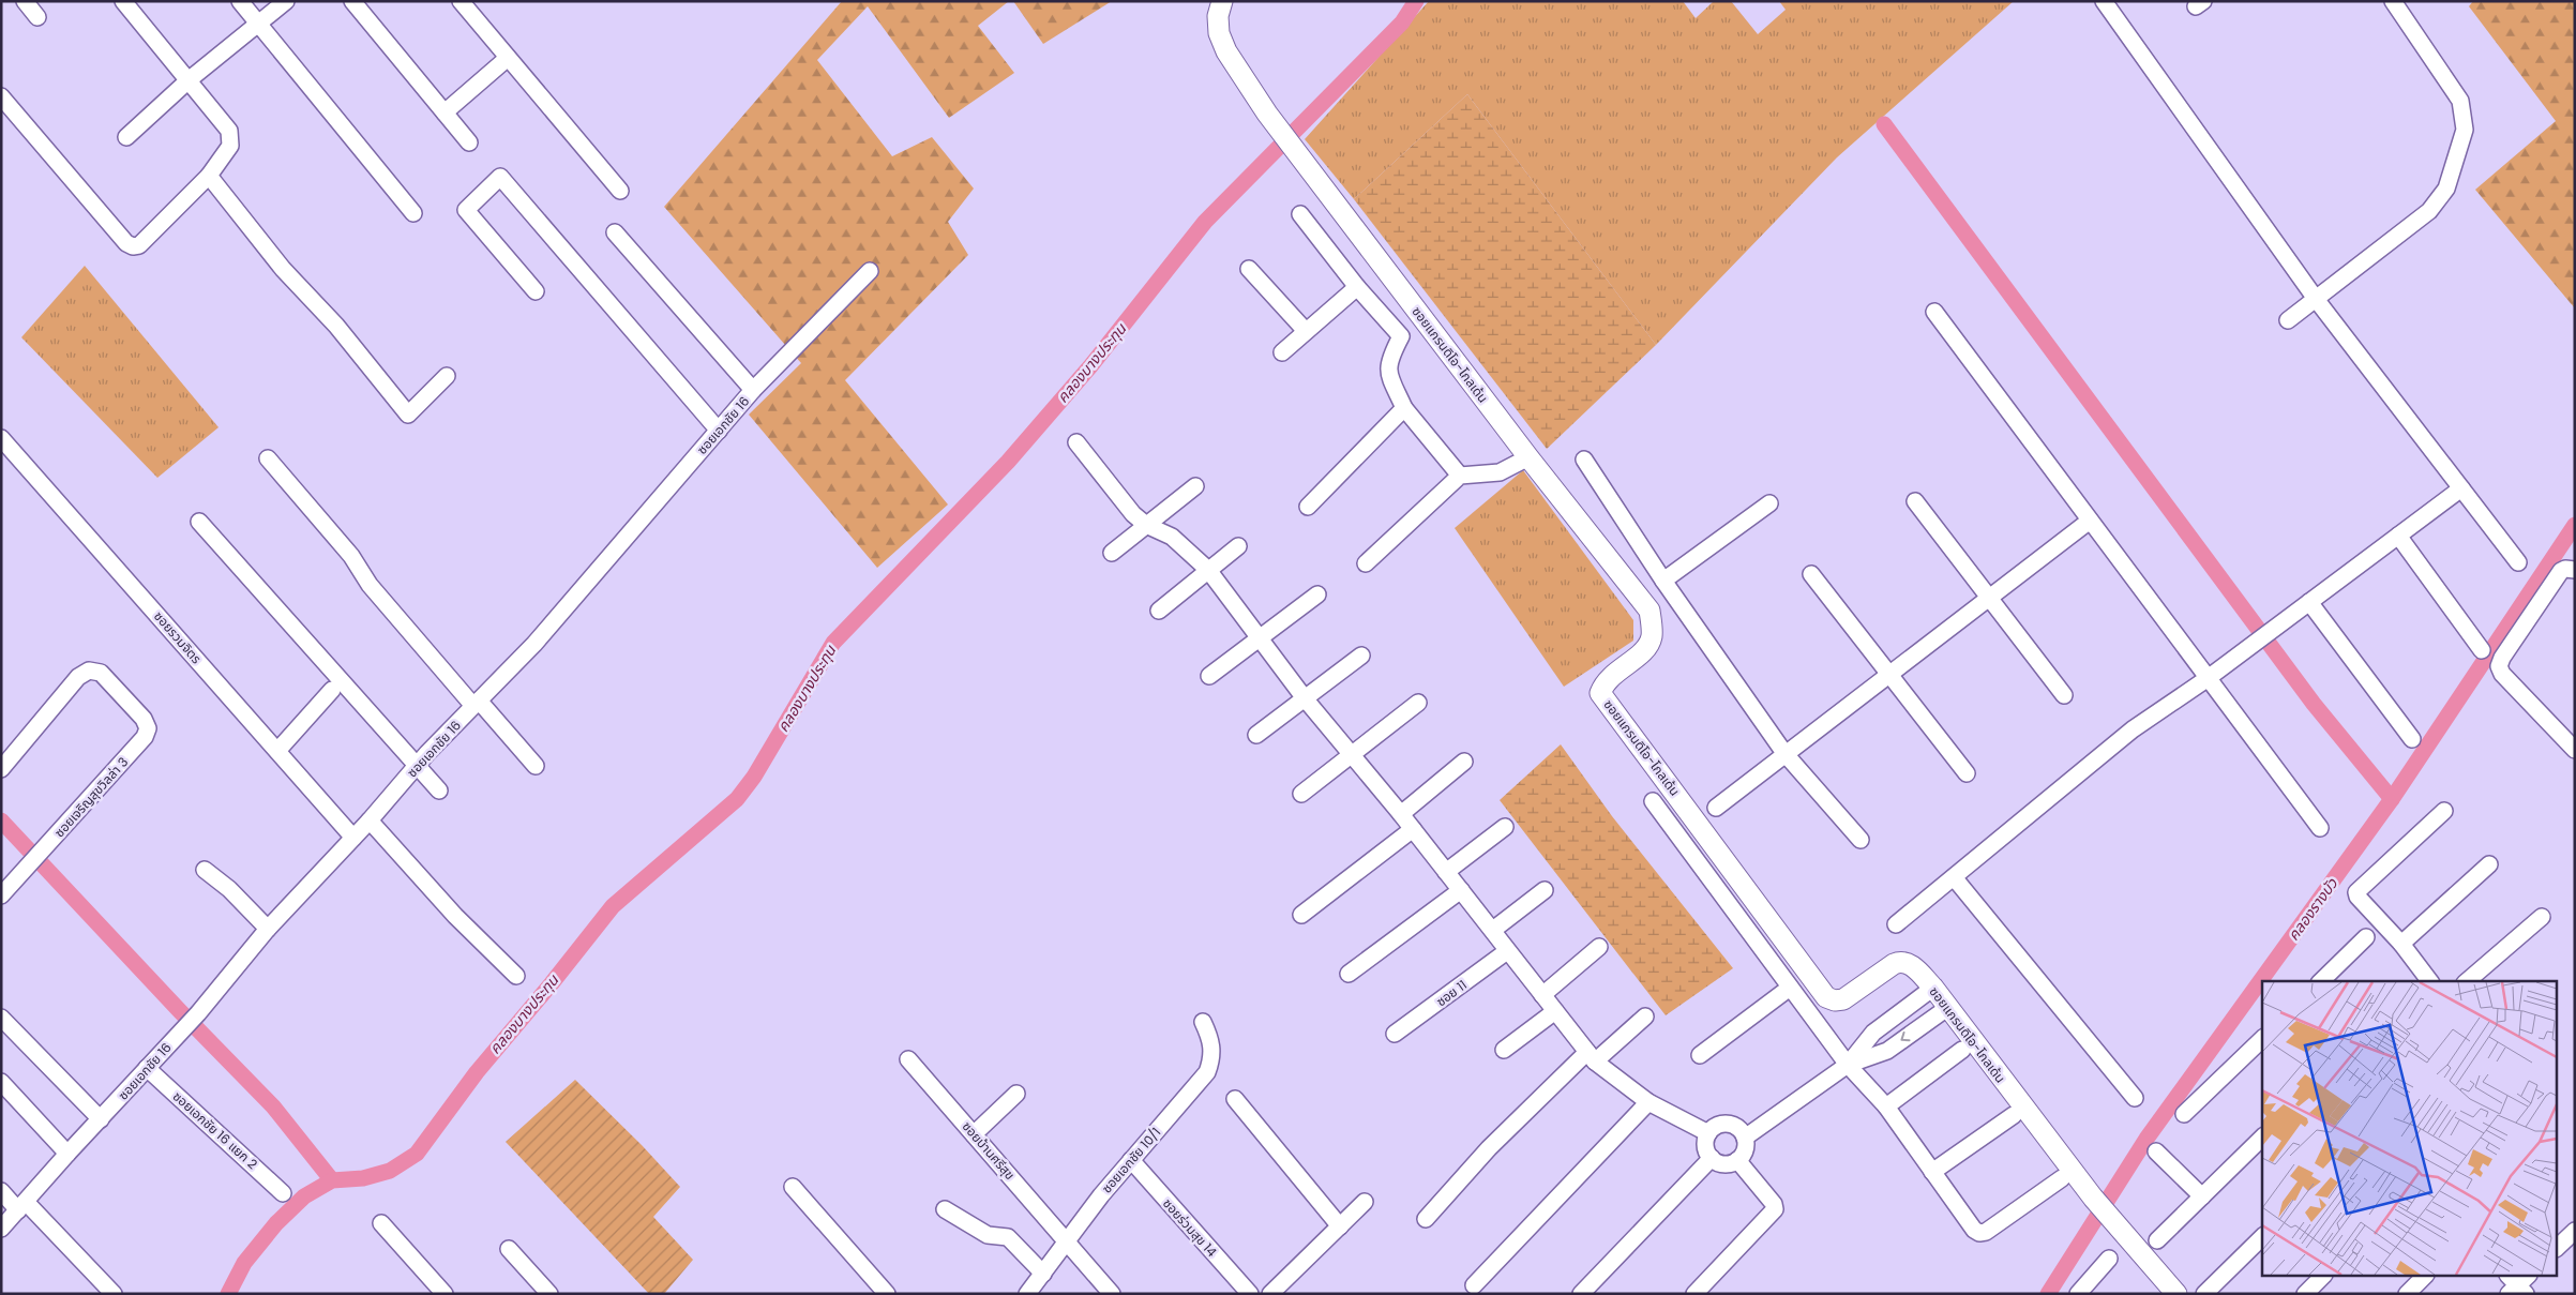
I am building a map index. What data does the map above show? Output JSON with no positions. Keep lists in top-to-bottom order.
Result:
{
  "streets": {
    "street": [
      "ซอยแกรนดิโอ-โกลเด้น",
      "ซอยเอกชัย 16",
      "ซอยรวมจิตร",
      "ซอยเจริญสุขวิลล่า 3",
      "ซอย 11",
      "ซอยเอกชัย 16 แยก 2",
      "ซอยบ้านศรีสุข",
      "ซอยเอกชัย 10/1",
      "ซอยร่วมสุข 14"
    ]
  },
  "crossings": [
    ["ซอยเอกชัย 16", "ซอยรวมจิตร"],
    ["ซอยเอกชัย 16", "ซอยเอกชัย 16 แยก 2"],
    ["ซอยบ้านศรีสุข", "ซอยเอกชัย 10/1"],
    ["ซอยเอกชัย 10/1", "ซอยร่วมสุข 14"]
  ],
  "water": ["คลองบางประทุน", "คลองรางบัว"]
}
